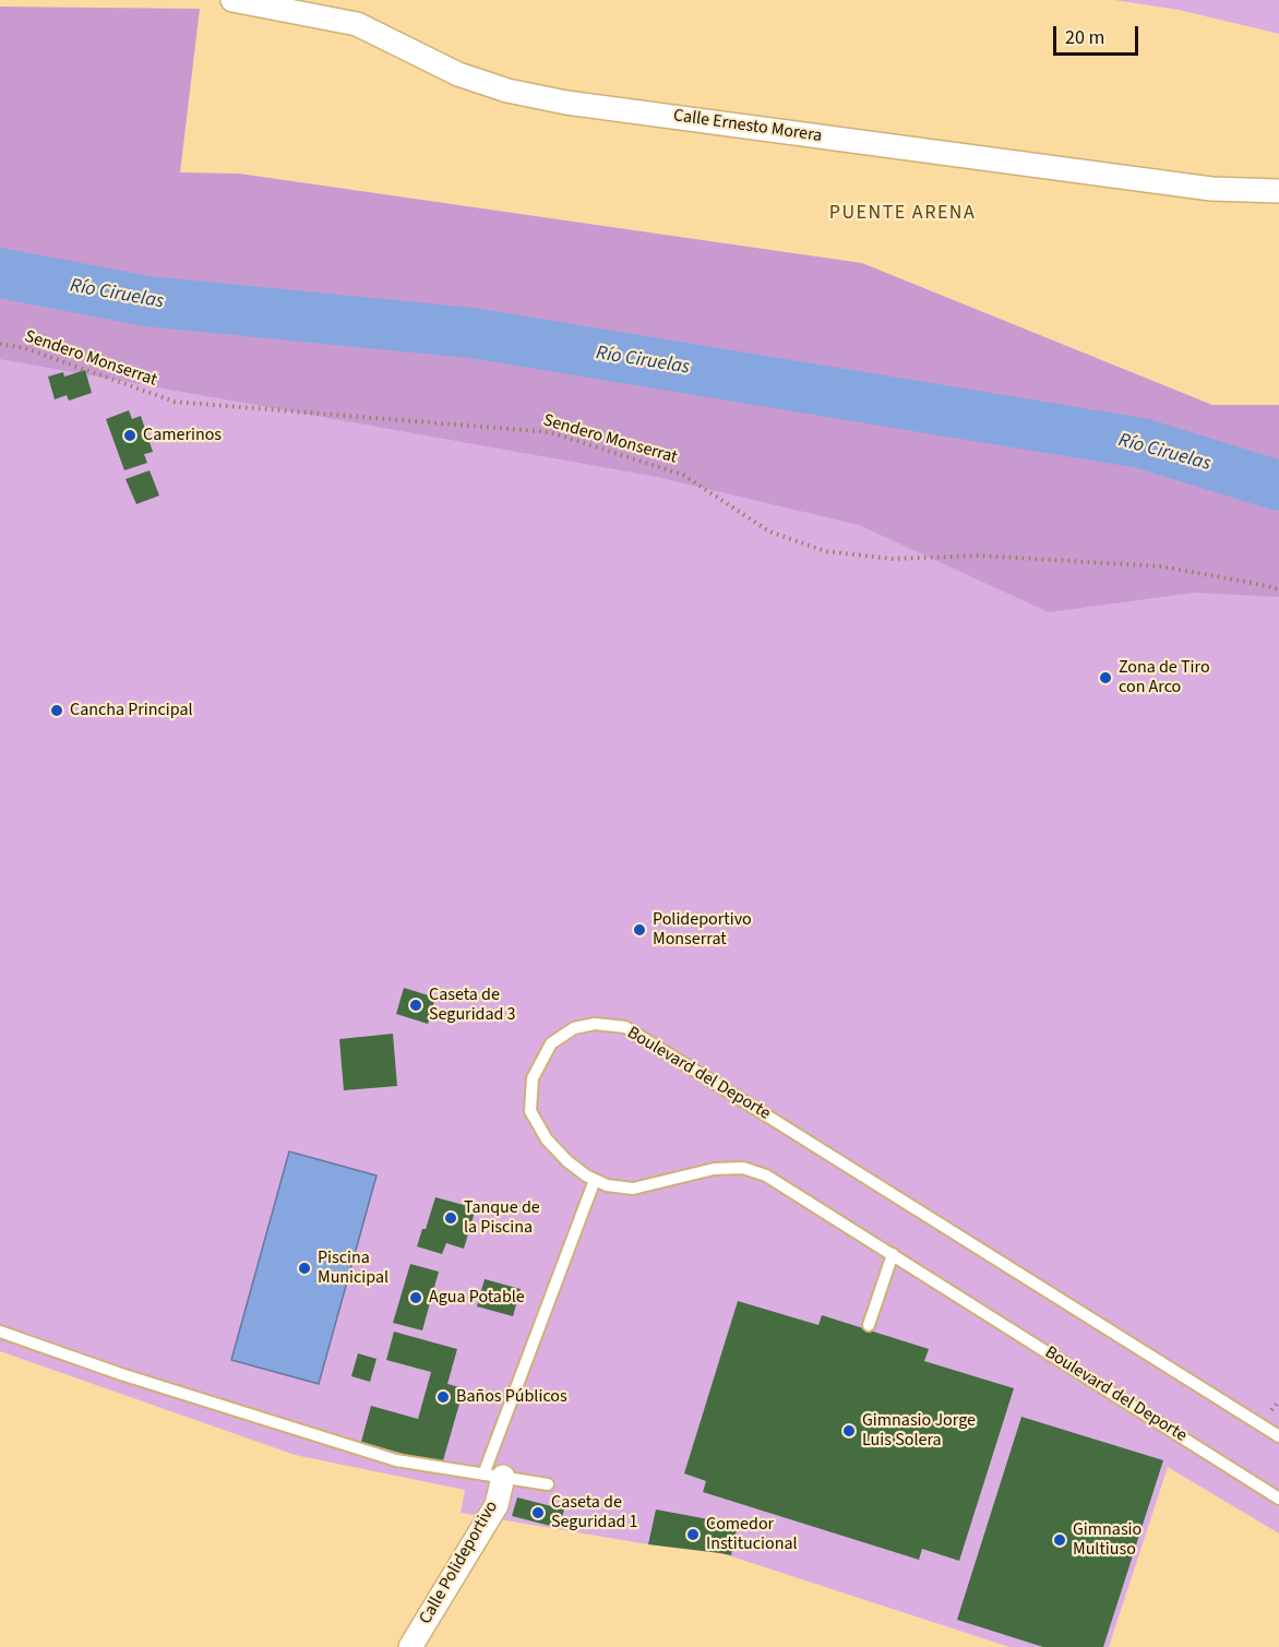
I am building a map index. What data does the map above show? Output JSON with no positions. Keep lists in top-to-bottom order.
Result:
{
  "streets": {
    "street": ["Calle Ernesto Morera", "Calle Polideportivo"],
    "lane": ["Boulevard del Deporte"],
    "path": ["Sendero Monserrat"]
  },
  "districts": ["PUENTE ARENA"],
  "water": ["Río Ciruelas"],
  "places": [
    "Camerinos",
    "Zona de Tiro con Arco",
    "Cancha Principal",
    "Polideportivo Monserrat",
    "Caseta de Seguridad 3",
    "Tanque de la Piscina",
    "Piscina Municipal",
    "Agua Potable",
    "Baños Públicos",
    "Gimnasio Jorge Luis Solera",
    "Caseta de Seguridad 1",
    "Comedor Institucional",
    "Gimnasio Multiuso"
  ],
  "scale_bar": "20 m"
}
